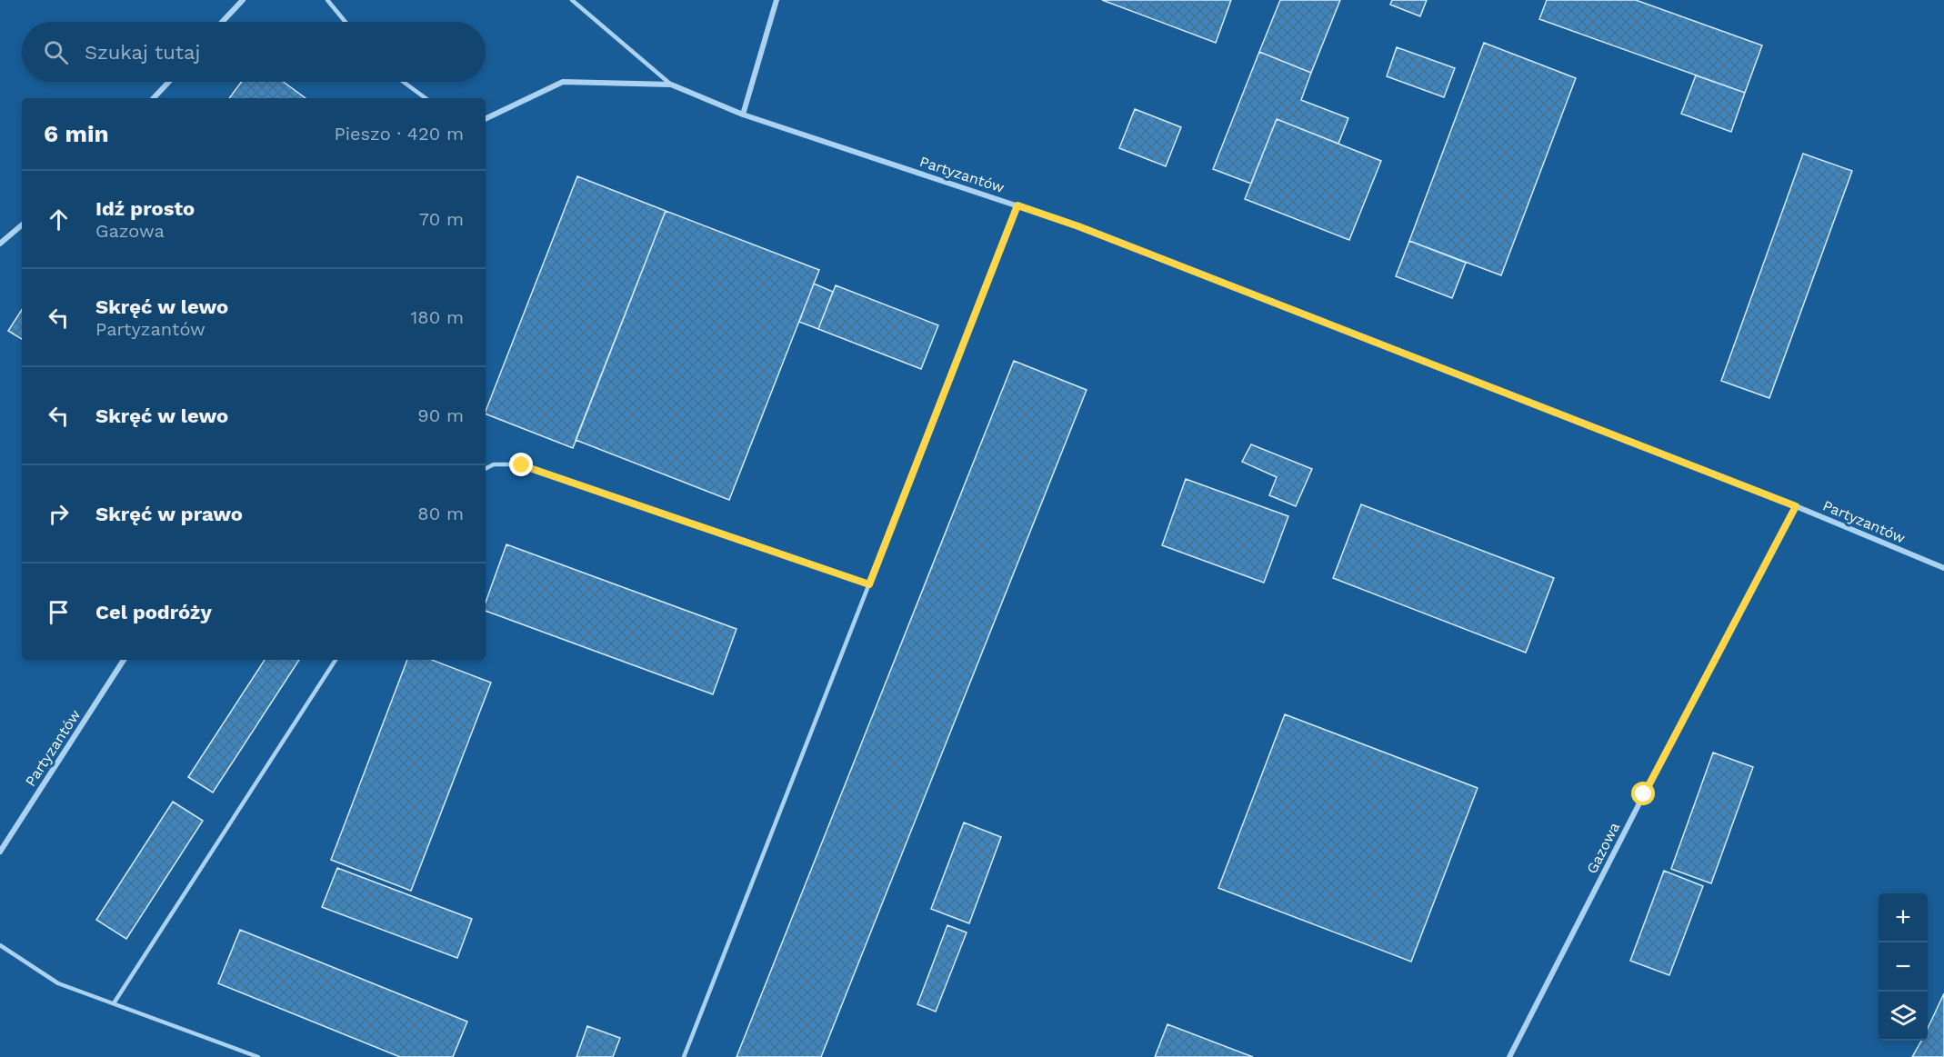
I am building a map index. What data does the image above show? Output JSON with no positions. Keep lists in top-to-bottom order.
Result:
{
  "streets": {
    "street": ["Partyzantów", "Gazowa"]
  },
  "crossings": [
    ["Partyzantów", "Gazowa"]
  ],
  "page": {
    "search": "Szukaj tutaj",
    "heading": ["6 min", "Pieszo · 420 m"],
    "list": [
      ["Idź prosto", "Gazowa", "70 m"],
      ["Skręć w lewo", "Partyzantów", "180 m"],
      ["Skręć w lewo", "90 m"],
      ["Skręć w prawo", "80 m"],
      "Cel podróży"
    ],
    "map_buttons": ["+", "−"]
  }
}
